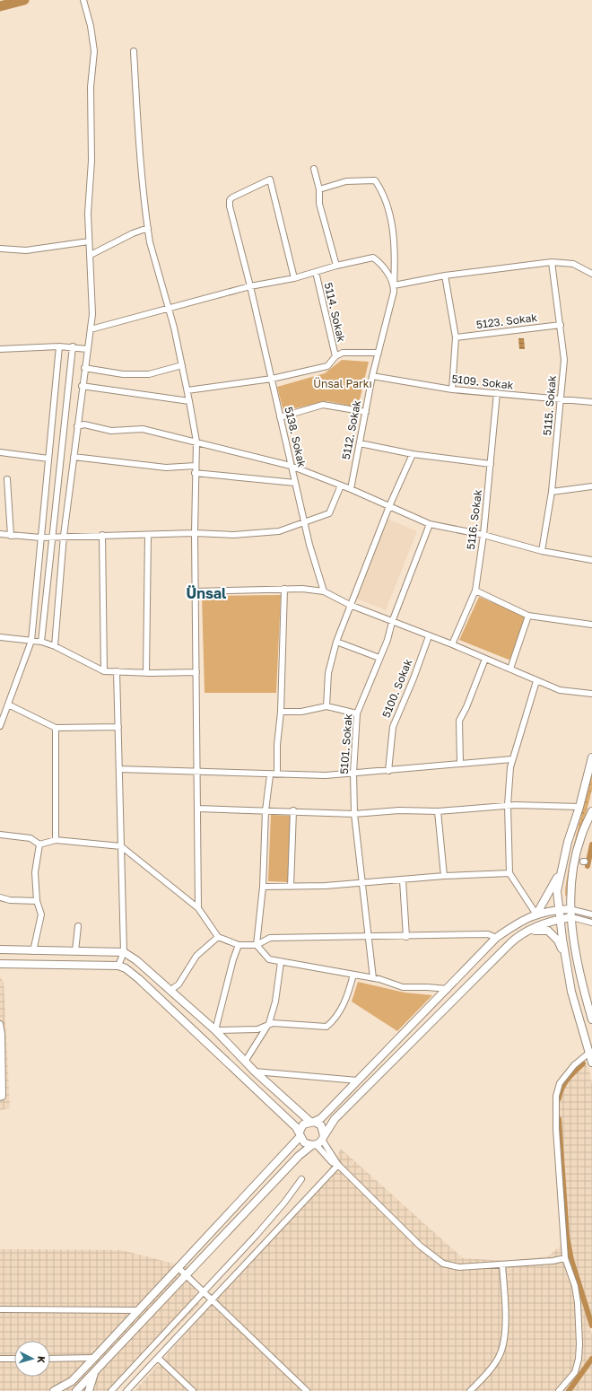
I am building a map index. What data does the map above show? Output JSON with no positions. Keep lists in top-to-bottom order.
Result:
{
  "streets": {
    "street": [
      "5114. Sokak",
      "5123. Sokak",
      "5109. Sokak",
      "5115. Sokak",
      "5112. Sokak",
      "5138. Sokak",
      "5116. Sokak",
      "5100. Sokak",
      "5101. Sokak"
    ]
  },
  "crossings": [
    ["5123. Sokak", "5115. Sokak"],
    ["5109. Sokak", "5115. Sokak"],
    ["5109. Sokak", "5112. Sokak"],
    ["5109. Sokak", "5116. Sokak"]
  ],
  "districts": ["Ünsal"],
  "parks": ["Ünsal Parkı"],
  "north": "right"
}
